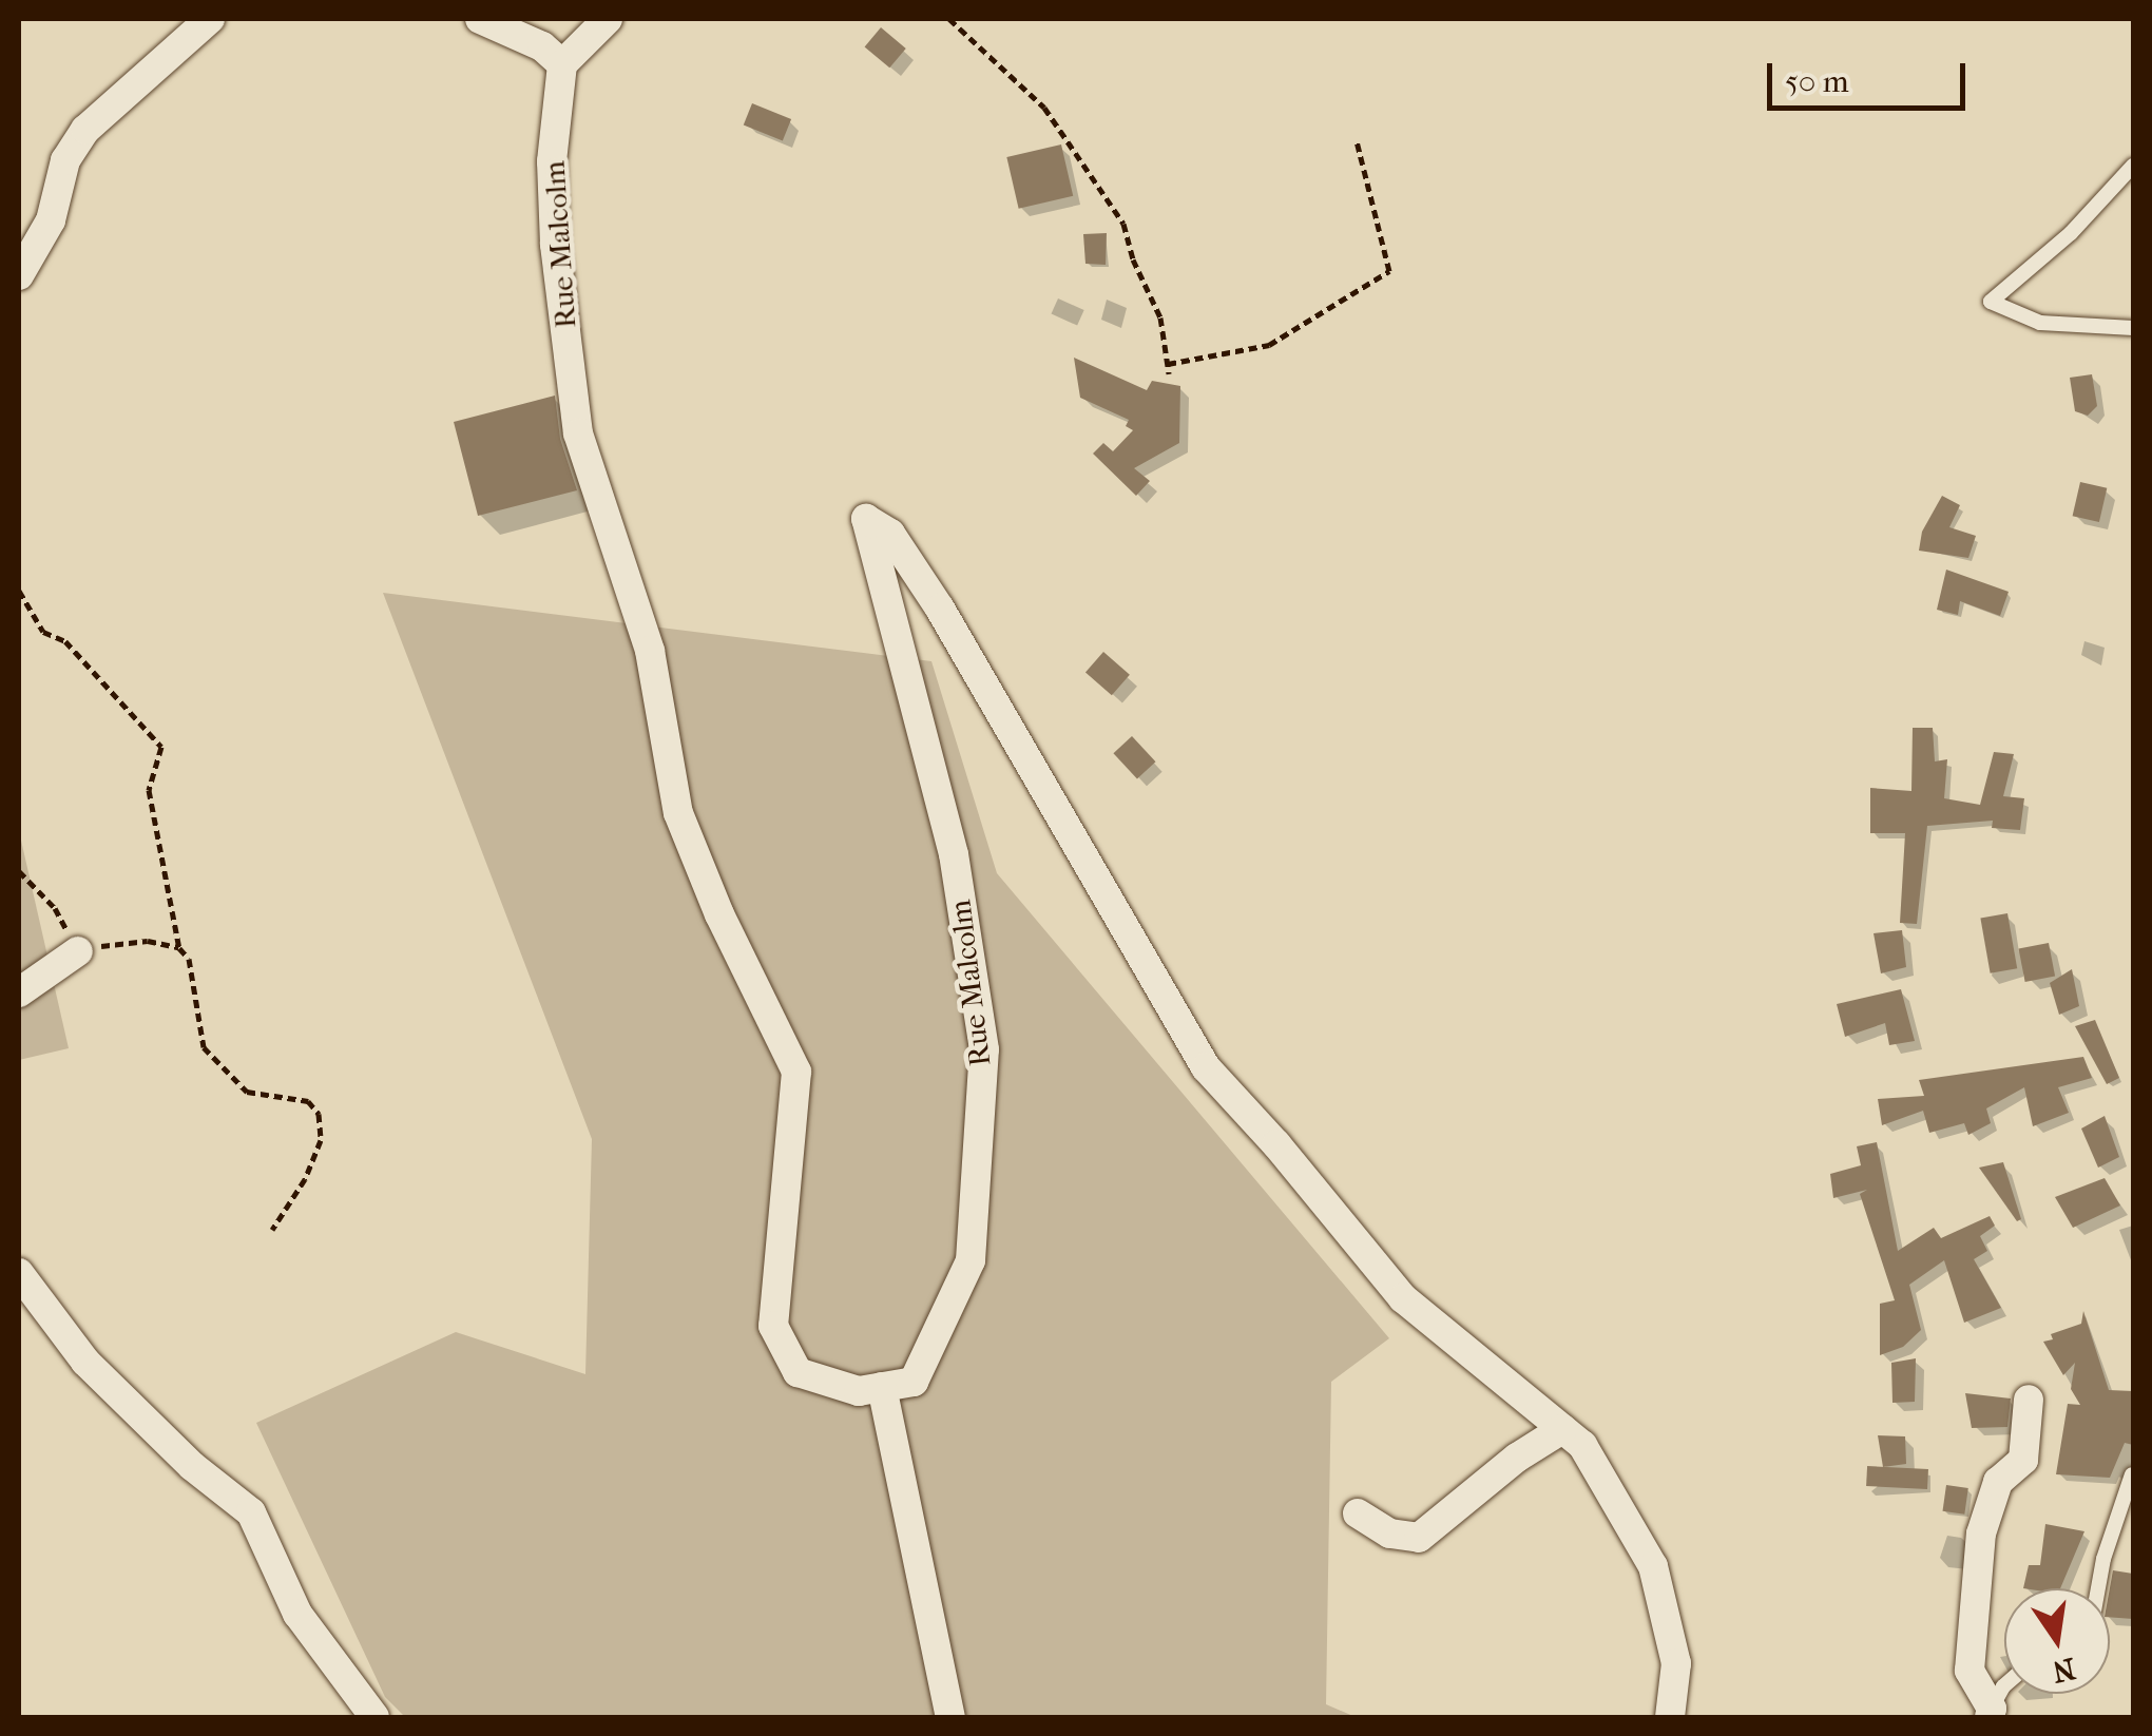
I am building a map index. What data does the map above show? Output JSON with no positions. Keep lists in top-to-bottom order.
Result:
{
  "streets": {
    "street": ["Rue Malcolm"]
  },
  "scale_bar": "50 m",
  "north": "bottom"
}
